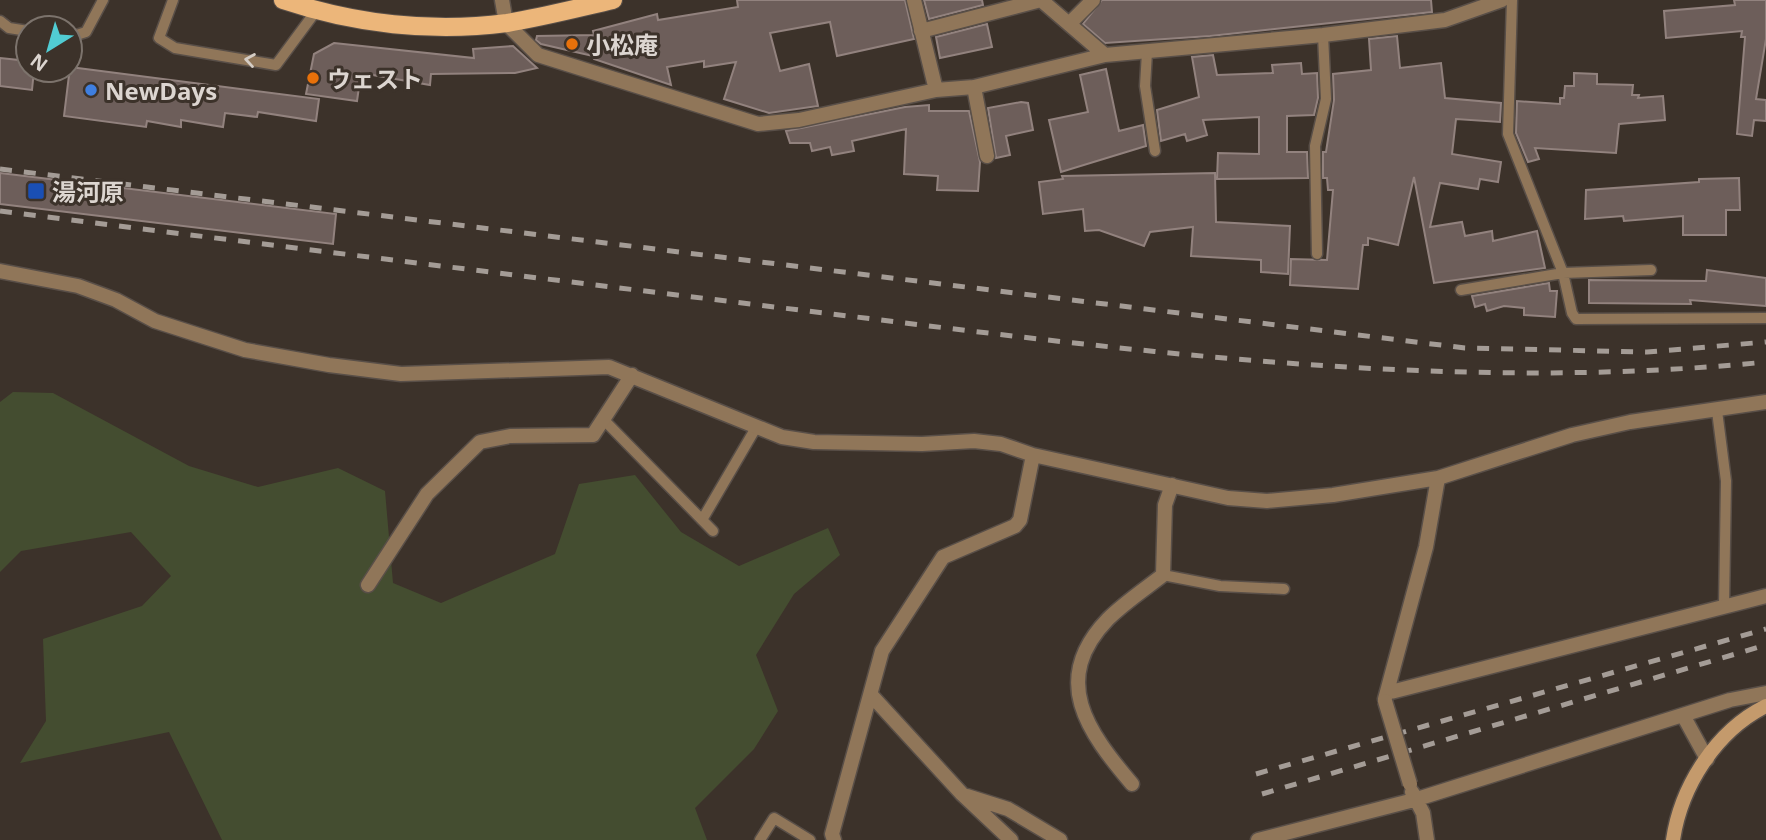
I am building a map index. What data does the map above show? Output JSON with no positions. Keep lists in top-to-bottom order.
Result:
{
  "places": {
    "other": ["小松庵", "ウェスト", "NewDays"],
    "transit": ["湯河原"]
  },
  "north": "bottom left"
}
